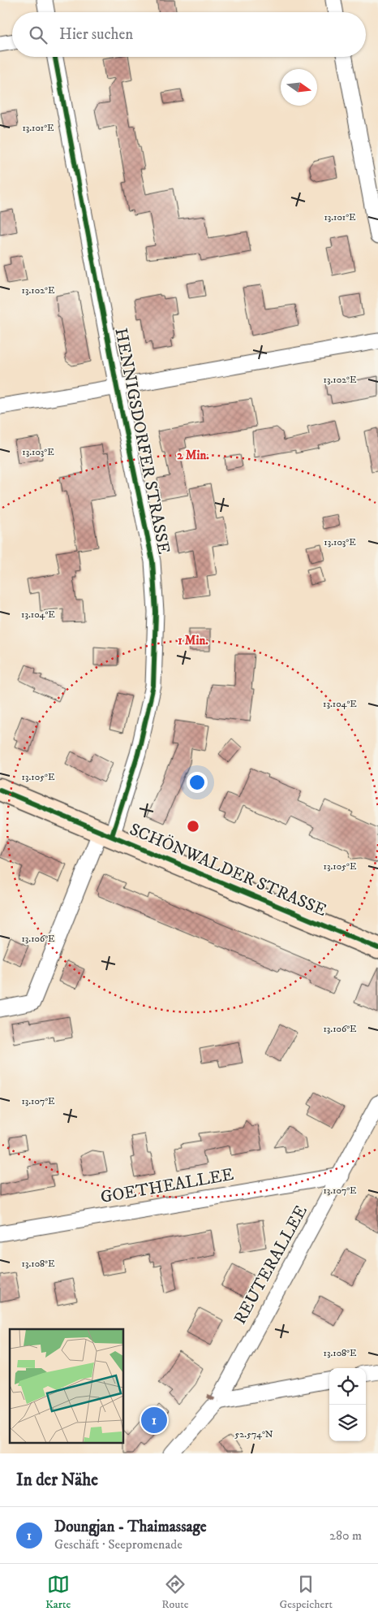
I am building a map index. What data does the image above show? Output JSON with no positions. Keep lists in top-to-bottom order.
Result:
{
  "streets": {
    "main road": ["SCHÖNWALDER STRASSE"],
    "street": ["HENNIGSDORFER STRASSE", "GOETHEALLEE", "REUTERALLEE"]
  },
  "crossings": [
    ["HENNIGSDORFER STRASSE", "SCHÖNWALDER STRASSE"],
    ["GOETHEALLEE", "REUTERALLEE"]
  ],
  "north": "right",
  "page": {
    "search": "Hier suchen",
    "pins": "1",
    "heading": "In der Nähe",
    "list": [
      {
        "mark": "1",
        "name": "Doungjan - Thaimassage",
        "note": "Geschäft · Seepromenade",
        "value": "280 m"
      }
    ],
    "nav": ["Karte", "Route", "Gespeichert"]
  },
  "coordinates": [
    "13.101°E",
    "13.102°E",
    "13.103°E",
    "13.104°E",
    "13.105°E",
    "13.106°E",
    "13.107°E",
    "13.108°E",
    "52.574°N"
  ],
  "rings": ["2 Min.", "1 Min."]
}
